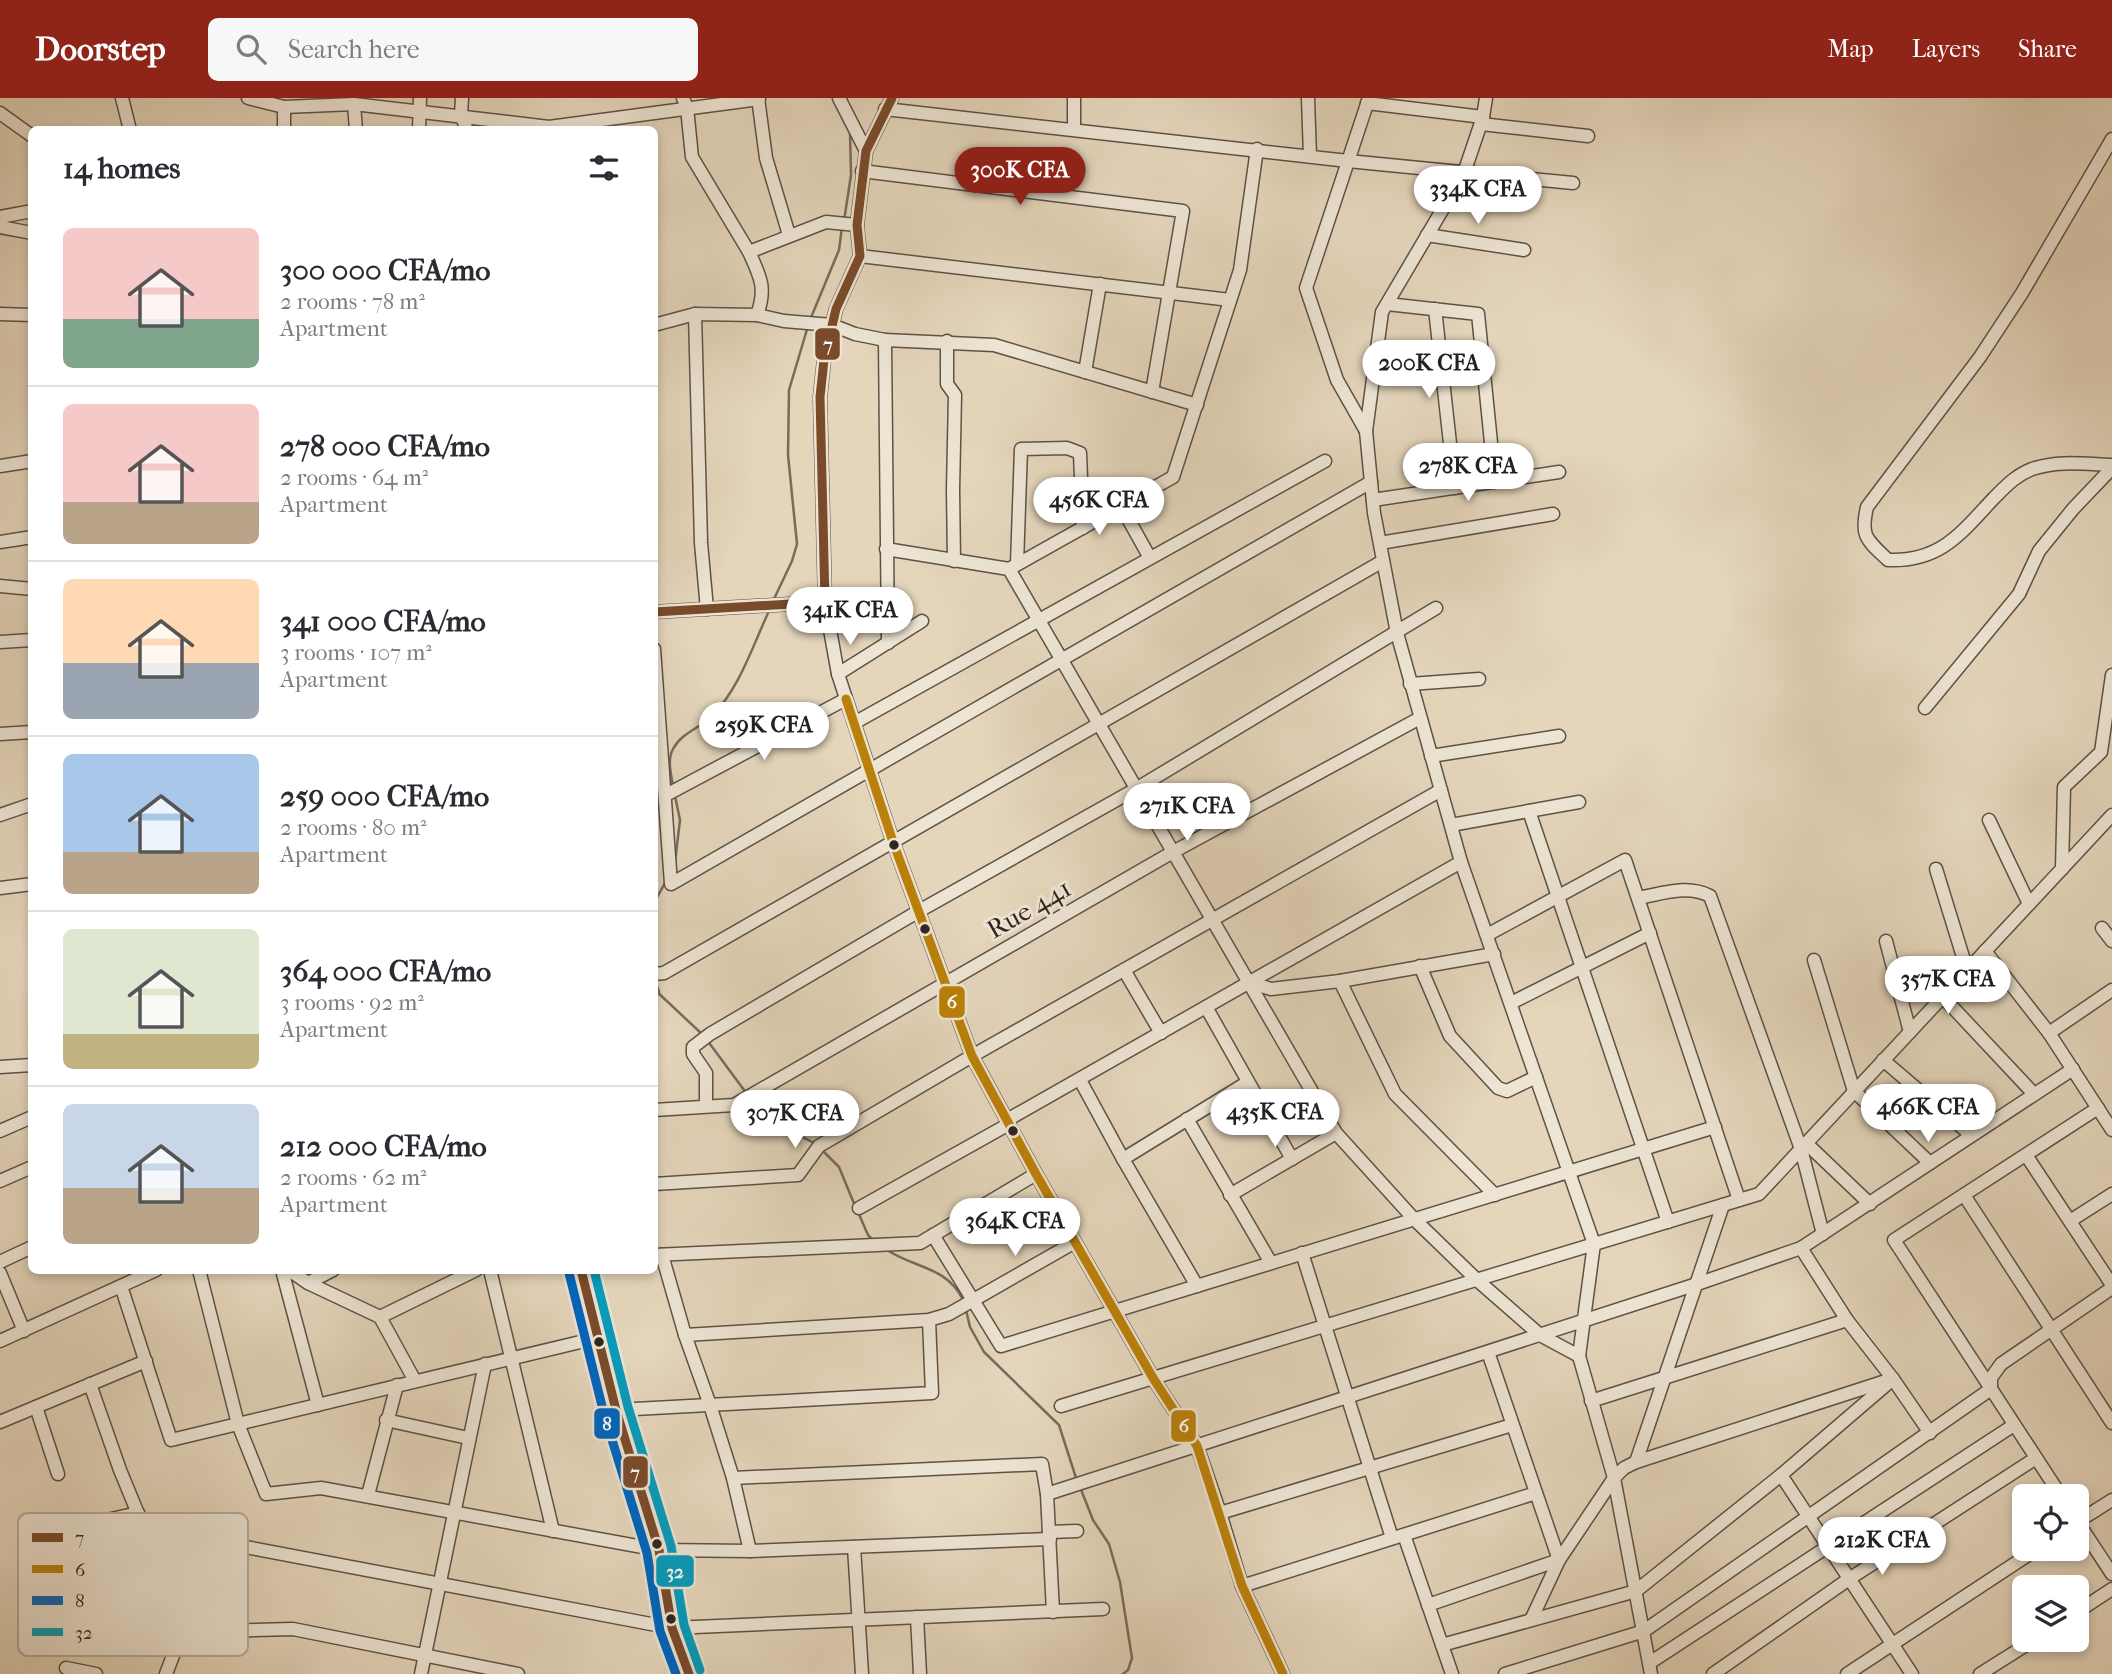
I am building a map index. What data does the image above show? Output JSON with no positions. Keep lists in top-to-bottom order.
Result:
{
  "streets": {
    "street": ["Rue 441"]
  },
  "lines": [
    "transit line 7",
    "transit line 6",
    "transit line 8",
    "transit line 32"
  ],
  "legend": [
    "7",
    "6",
    "8",
    "32"
  ],
  "page": {
    "header": "Doorstep",
    "search": "Search here",
    "nav": ["Map", "Layers", "Share"],
    "heading": "14 homes",
    "price": [
      "300K CFA",
      "334K CFA",
      "200K CFA",
      "278K CFA",
      "456K CFA",
      "341K CFA",
      "259K CFA",
      "271K CFA",
      "357K CFA",
      "466K CFA",
      "435K CFA",
      "307K CFA",
      "364K CFA",
      "212K CFA"
    ],
    "list": [
      {
        "name": "300 000 CFA/mo",
        "note": "2 rooms · 78 m² · Apartment"
      },
      {
        "name": "278 000 CFA/mo",
        "note": "2 rooms · 64 m² · Apartment"
      },
      {
        "name": "341 000 CFA/mo",
        "note": "3 rooms · 107 m² · Apartment"
      },
      {
        "name": "259 000 CFA/mo",
        "note": "2 rooms · 80 m² · Apartment"
      },
      {
        "name": "364 000 CFA/mo",
        "note": "3 rooms · 92 m² · Apartment"
      },
      {
        "name": "212 000 CFA/mo",
        "note": "2 rooms · 62 m² · Apartment"
      }
    ]
  }
}
